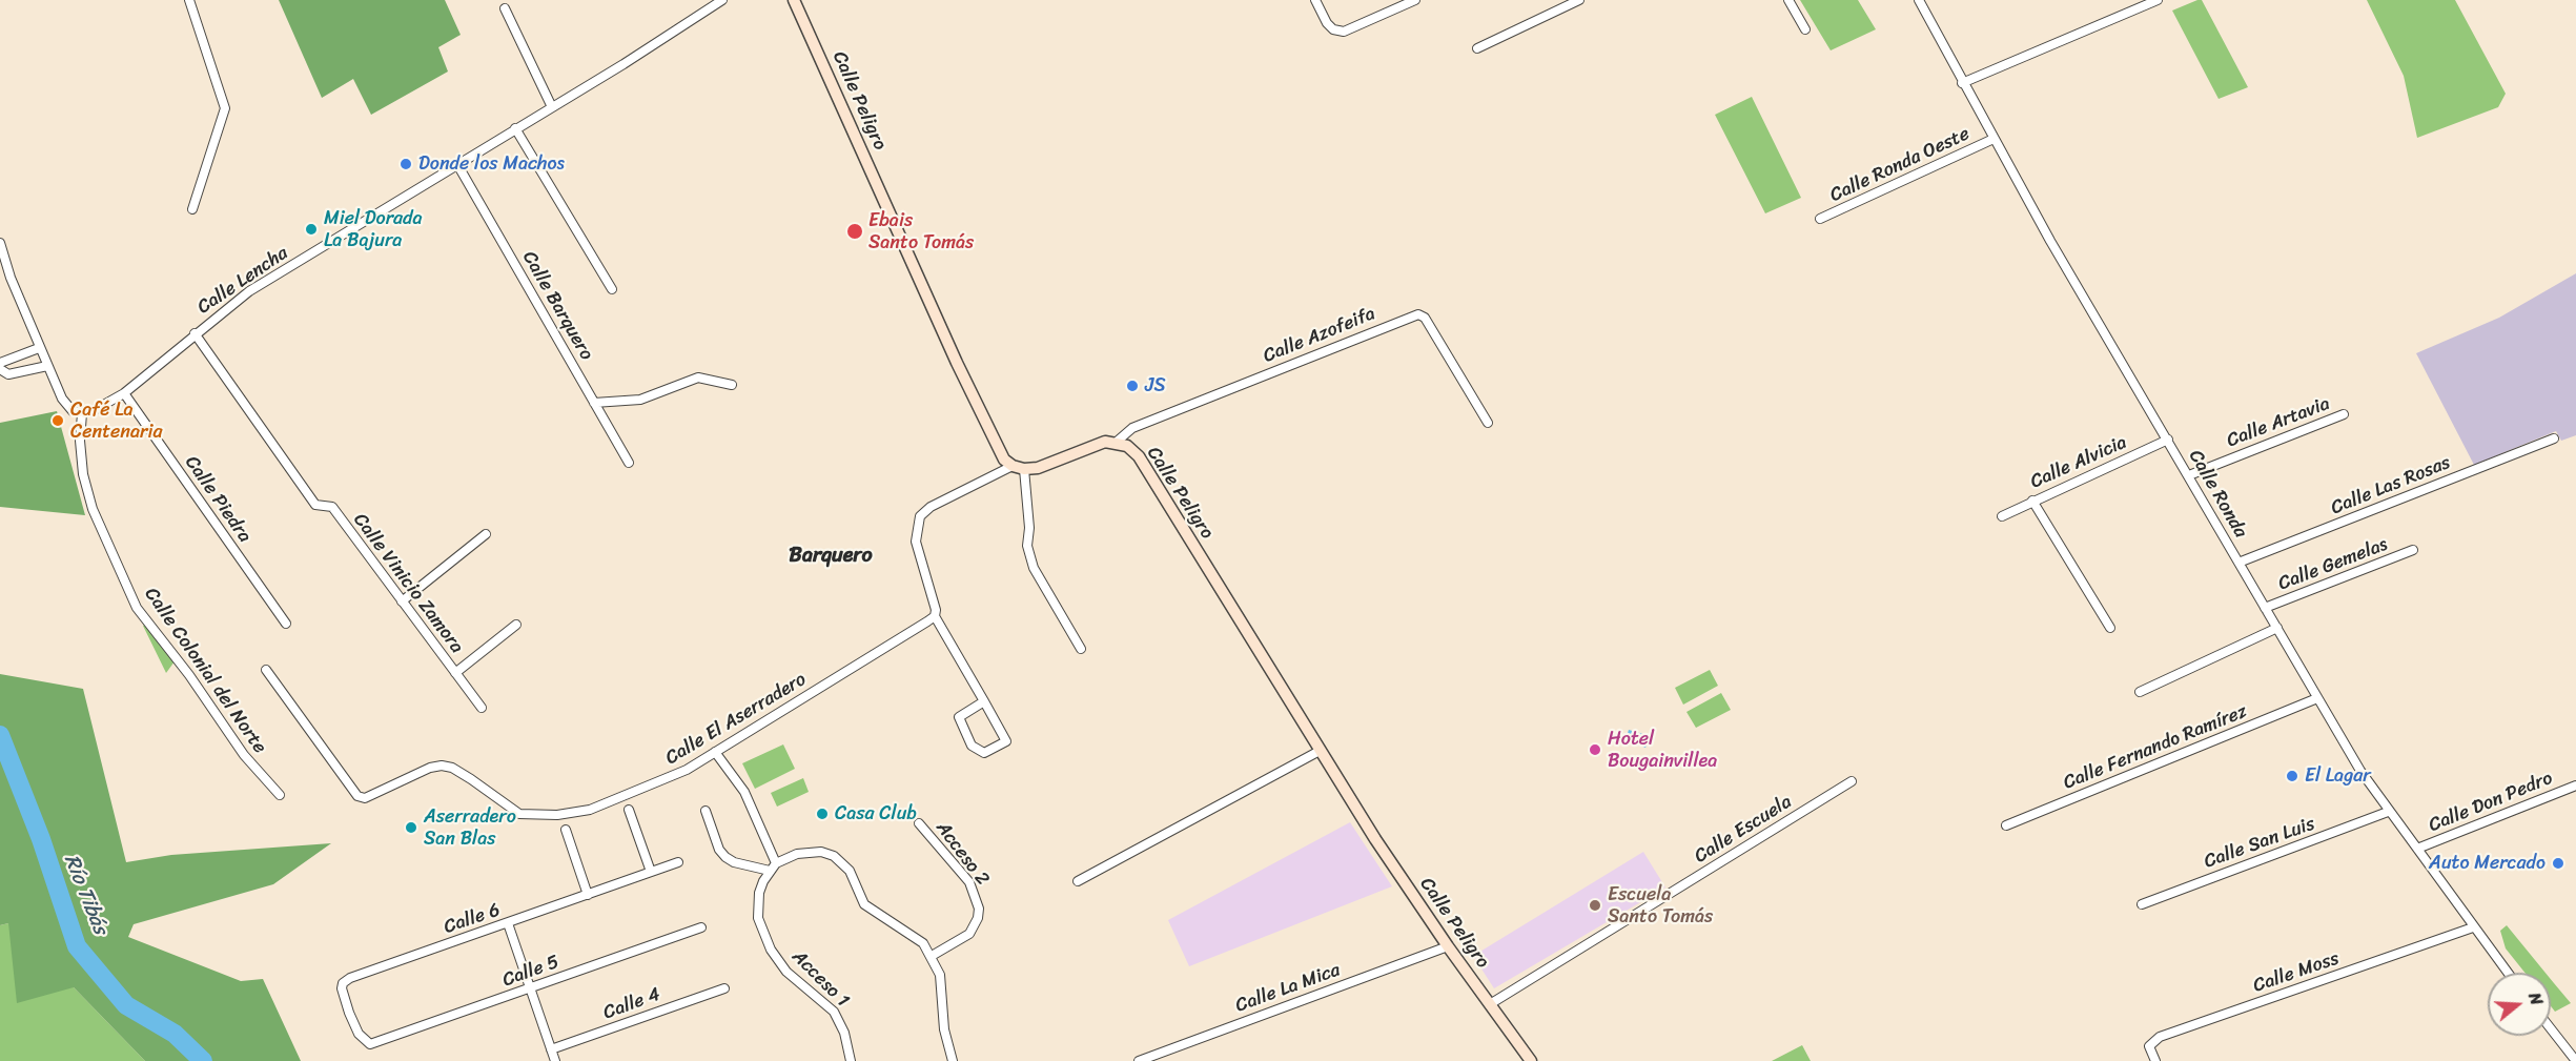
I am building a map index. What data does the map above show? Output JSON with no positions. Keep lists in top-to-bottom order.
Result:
{
  "streets": {
    "main road": ["Calle Peligro"],
    "street": [
      "Calle Ronda Oeste",
      "Calle Lencha",
      "Calle Barquero",
      "Calle Azofeifa",
      "Calle Artavia",
      "Calle Alvicia",
      "Calle Las Rosas",
      "Calle Ronda",
      "Calle Piedra",
      "Calle Gemelas",
      "Calle Vinicio Zamora",
      "Calle Colonial del Norte",
      "Calle El Aserradero",
      "Calle Fernando Ramírez",
      "Calle Don Pedro",
      "Calle Escuela",
      "Calle San Luis",
      "Acceso 2",
      "Calle 6",
      "Calle 5",
      "Calle Moss",
      "Acceso 1",
      "Calle La Mica",
      "Calle 4"
    ]
  },
  "crossings": [
    ["Calle Peligro", "Calle Azofeifa"],
    ["Calle Peligro", "Calle Escuela"],
    ["Calle Peligro", "Calle La Mica"],
    ["Calle Ronda Oeste", "Calle Ronda"],
    ["Calle Lencha", "Calle Barquero"],
    ["Calle Lencha", "Calle Piedra"],
    ["Calle Lencha", "Calle Vinicio Zamora"],
    ["Calle Lencha", "Calle Colonial del Norte"],
    ["Calle Artavia", "Calle Ronda"],
    ["Calle Alvicia", "Calle Ronda"],
    ["Calle Las Rosas", "Calle Ronda"],
    ["Calle Ronda", "Calle Gemelas"],
    ["Calle Ronda", "Calle Fernando Ramírez"],
    ["Calle Ronda", "Calle Don Pedro"],
    ["Calle Ronda", "Calle San Luis"],
    ["Calle Ronda", "Calle Moss"],
    ["Calle 6", "Calle 5"]
  ],
  "districts": ["Barquero"],
  "water": ["Río Tibás"],
  "places": [
    "Donde los Machos",
    "Miel Dorada La Bajura",
    "Ebais Santo Tomás",
    "JS",
    "Café La Centenaria",
    "Hotel Bougainvillea",
    "El Lagar",
    "Casa Club",
    "Aserradero San Blas",
    "Auto Mercado",
    "Escuela Santo Tomás"
  ],
  "north": "right"
}
